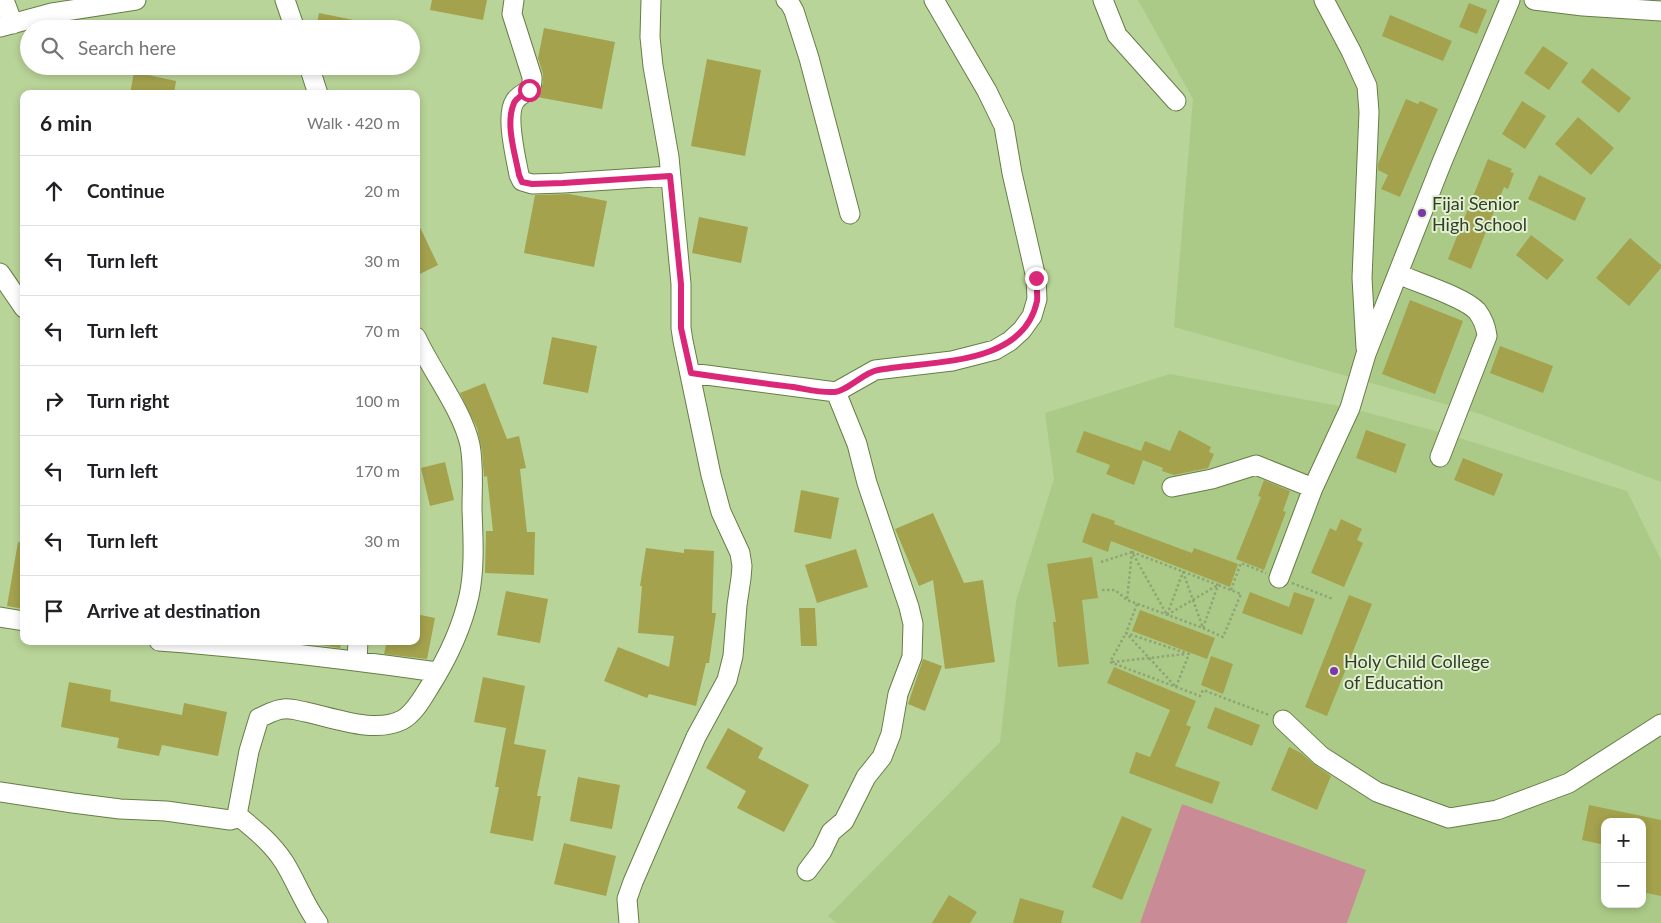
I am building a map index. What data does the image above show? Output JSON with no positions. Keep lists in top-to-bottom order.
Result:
{
  "places": ["Fijai Senior High School", "Holy Child College of Education"],
  "page": {
    "search": "Search here",
    "heading": ["6 min", "Walk · 420 m"],
    "list": [
      ["Continue", "20 m"],
      ["Turn left", "30 m"],
      ["Turn left", "70 m"],
      ["Turn right", "100 m"],
      ["Turn left", "170 m"],
      ["Turn left", "30 m"],
      "Arrive at destination"
    ],
    "map_buttons": ["+", "−"]
  }
}
